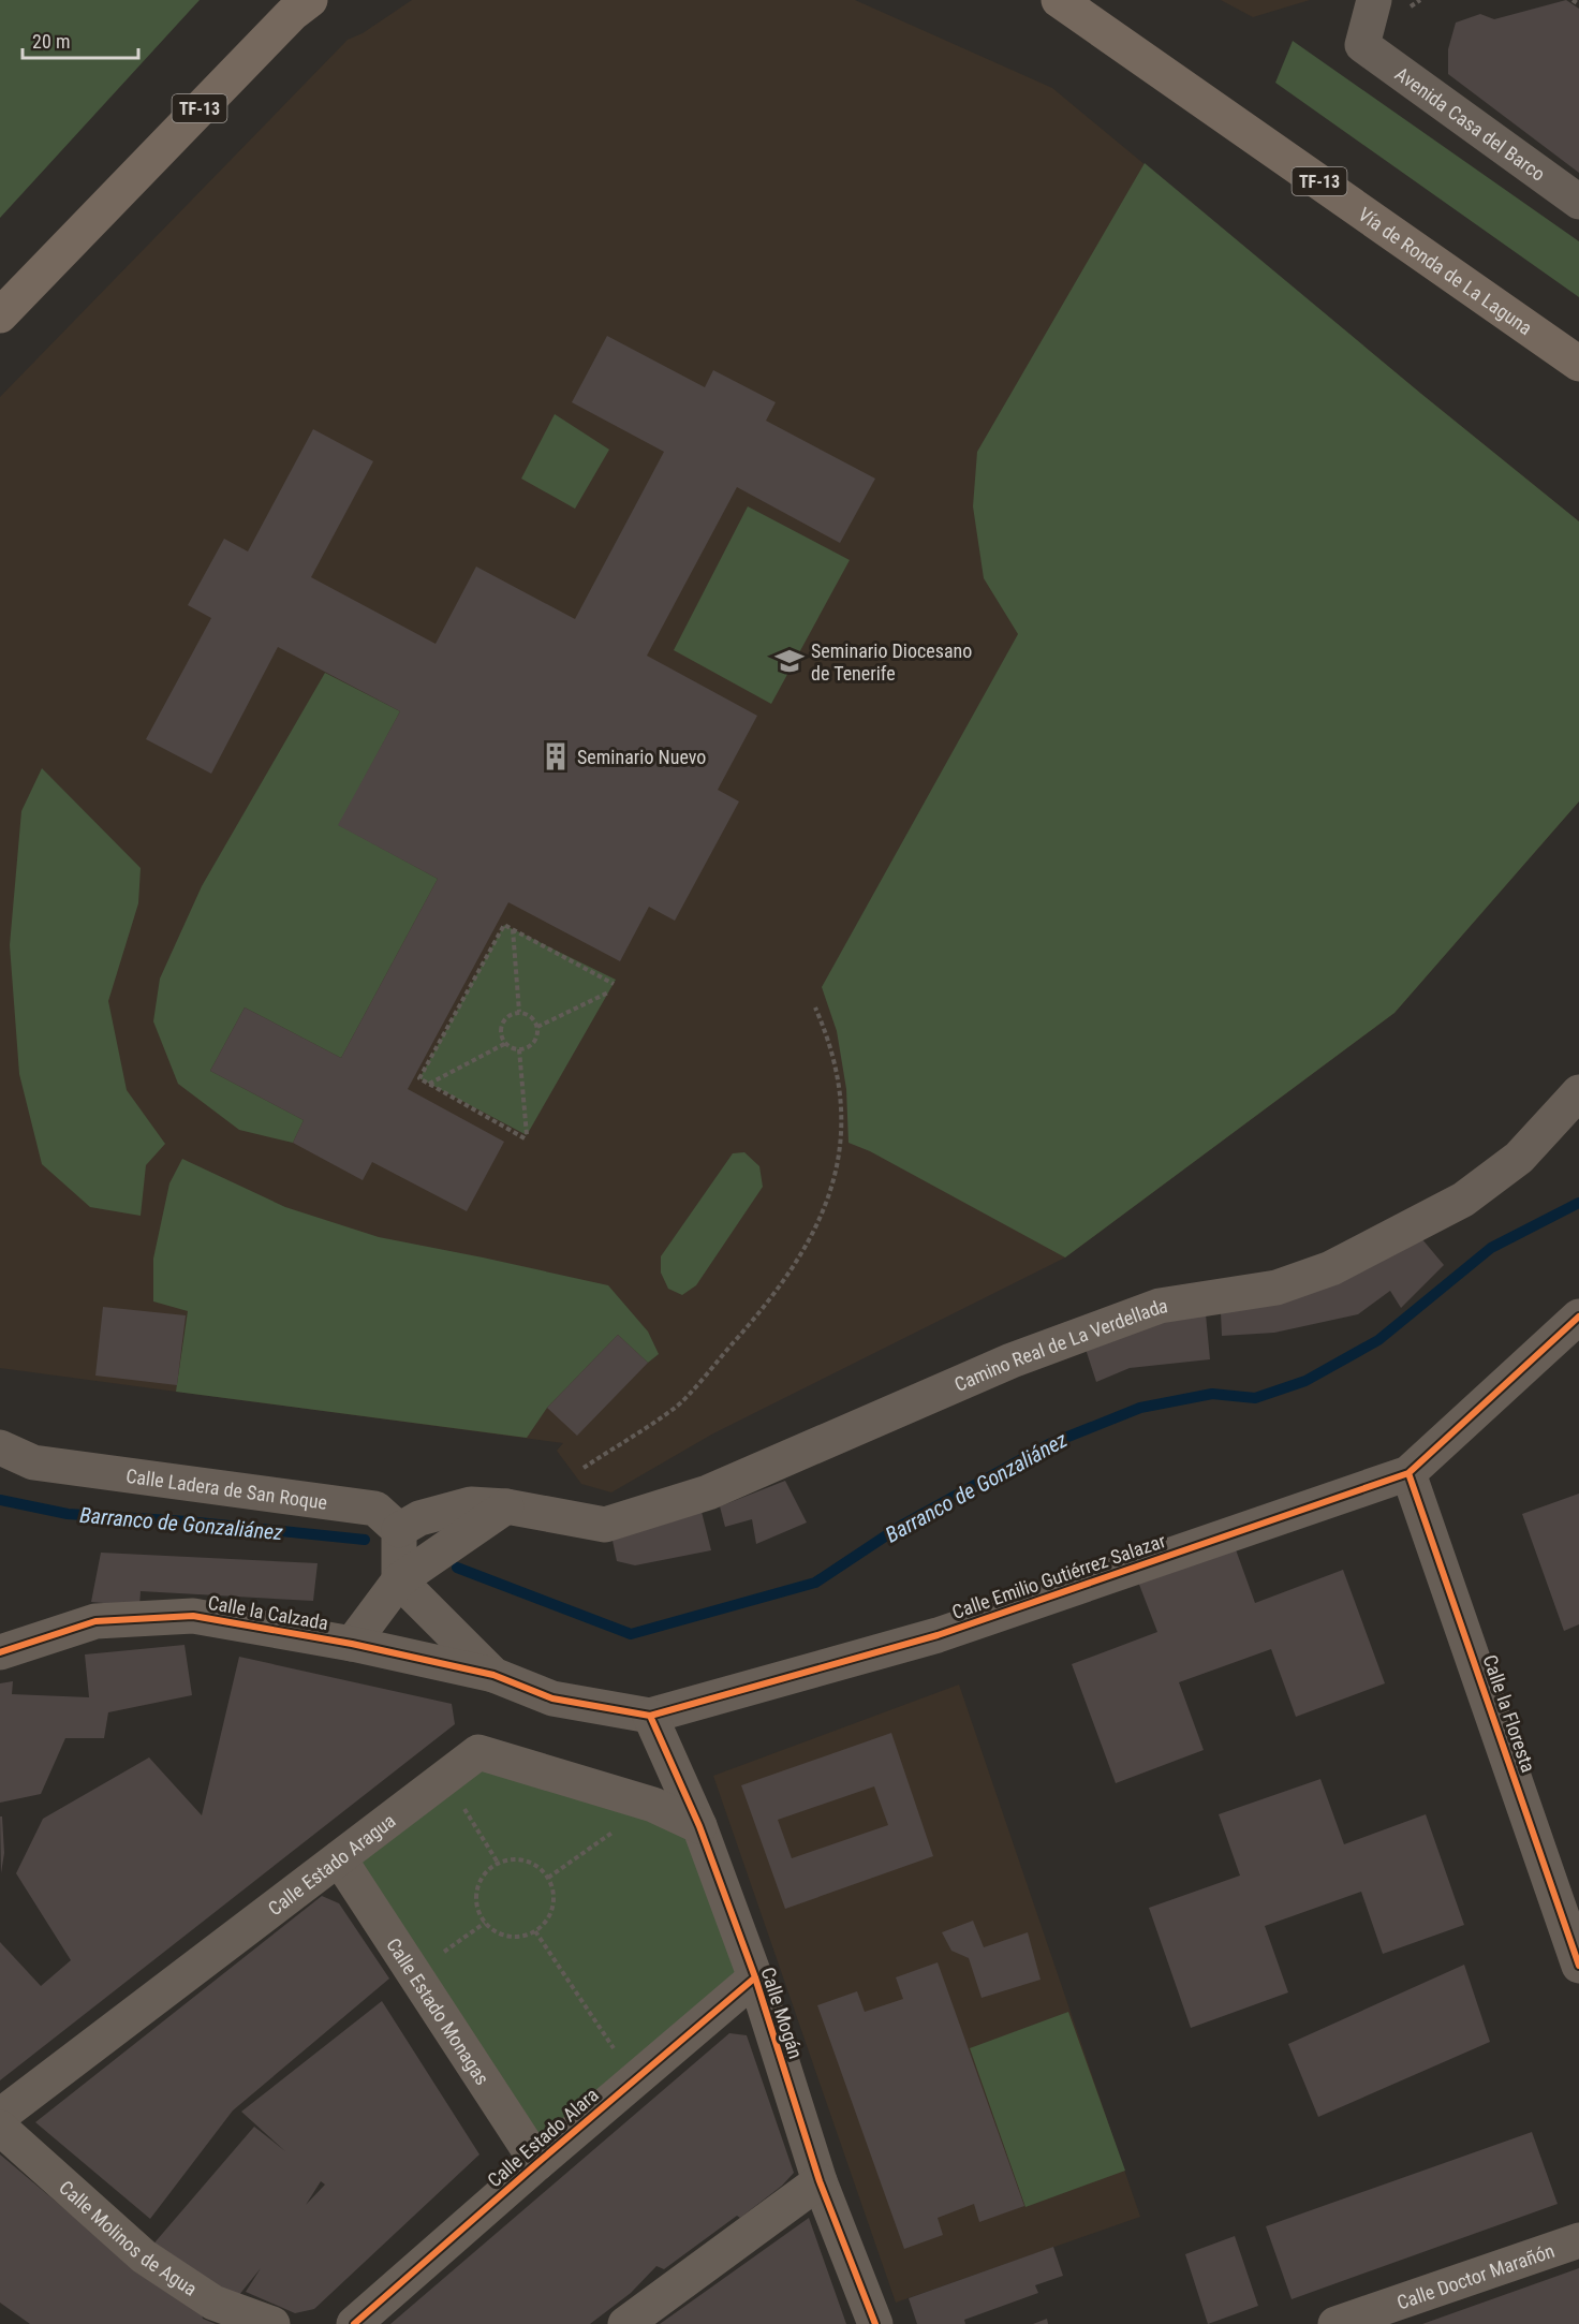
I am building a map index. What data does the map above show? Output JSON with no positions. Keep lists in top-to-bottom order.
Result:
{
  "streets": {
    "main road": ["TF-13", "Vía de Ronda de La Laguna"],
    "street": [
      "Avenida Casa del Barco",
      "Camino Real de La Verdellada",
      "Calle Ladera de San Roque",
      "Calle Emilio Gutiérrez Salazar",
      "Calle la Calzada",
      "Calle la Floresta",
      "Calle Estado Aragua",
      "Calle Estado Monagas",
      "Calle Mogán",
      "Calle Estado Alara",
      "Calle Molinos de Agua",
      "Calle Doctor Marañón"
    ]
  },
  "crossings": [
    ["Camino Real de La Verdellada", "Calle Ladera de San Roque"],
    ["Calle Emilio Gutiérrez Salazar", "Calle la Calzada"],
    ["Calle Emilio Gutiérrez Salazar", "Calle la Floresta"],
    ["Calle Emilio Gutiérrez Salazar", "Calle Mogán"],
    ["Calle Estado Aragua", "Calle Estado Monagas"],
    ["Calle Estado Aragua", "Calle Mogán"],
    ["Calle Estado Monagas", "Calle Estado Alara"],
    ["Calle Mogán", "Calle Estado Alara"]
  ],
  "water": ["Barranco de Gonzaliánez"],
  "places": {
    "school or university": ["Seminario Diocesano de Tenerife"],
    "building": ["Seminario Nuevo"]
  },
  "scale_bar": "20 m"
}
